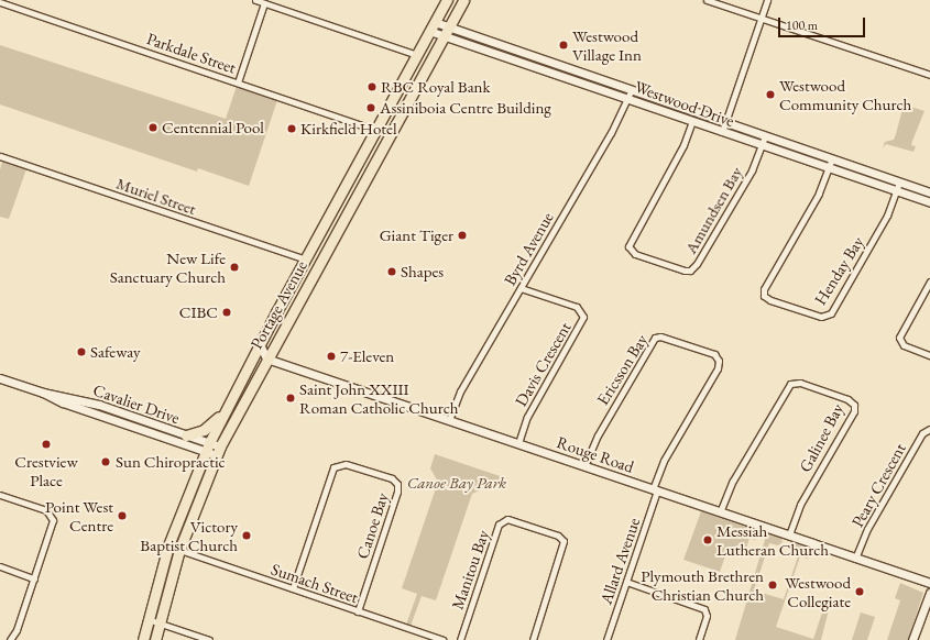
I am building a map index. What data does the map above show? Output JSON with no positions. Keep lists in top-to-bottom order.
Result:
{
  "streets": {
    "highway": ["Portage Avenue"],
    "street": [
      "Parkdale Street",
      "Westwood Drive",
      "Muriel Street",
      "Amundsen Bay",
      "Byrd Avenue",
      "Henday Bay",
      "Davis Crescent",
      "Ericsson Bay",
      "Cavalier Drive",
      "Galinee Bay",
      "Rouge Road",
      "Peary Crescent",
      "Canoe Bay",
      "Allard Avenue",
      "Manitou Bay",
      "Sumach Street"
    ]
  },
  "crossings": [
    ["Parkdale Street", "Portage Avenue"],
    ["Westwood Drive", "Amundsen Bay"],
    ["Westwood Drive", "Byrd Avenue"],
    ["Westwood Drive", "Henday Bay"],
    ["Westwood Drive", "Portage Avenue"],
    ["Muriel Street", "Portage Avenue"],
    ["Byrd Avenue", "Davis Crescent"],
    ["Byrd Avenue", "Rouge Road"],
    ["Portage Avenue", "Cavalier Drive"],
    ["Portage Avenue", "Rouge Road"],
    ["Portage Avenue", "Sumach Street"],
    ["Davis Crescent", "Rouge Road"],
    ["Ericsson Bay", "Rouge Road"],
    ["Ericsson Bay", "Allard Avenue"],
    ["Galinee Bay", "Rouge Road"],
    ["Rouge Road", "Peary Crescent"],
    ["Rouge Road", "Allard Avenue"],
    ["Canoe Bay", "Sumach Street"]
  ],
  "parks": ["Canoe Bay Park"],
  "places": [
    "Westwood Village Inn",
    "RBC Royal Bank",
    "Westwood Community Church",
    "Assiniboia Centre Building",
    "Centennial Pool",
    "Kirkfield Hotel",
    "Giant Tiger",
    "New Life Sanctuary Church",
    "Shapes",
    "CIBC",
    "Safeway",
    "7-Eleven",
    "Saint John XXIII Roman Catholic Church",
    "Crestview Place",
    "Sun Chiropractic",
    "Point West Centre",
    "Victory Baptist Church",
    "Messiah Lutheran Church",
    "Plymouth Brethren Christian Church",
    "Westwood Collegiate"
  ],
  "scale_bar": "100 m"
}
